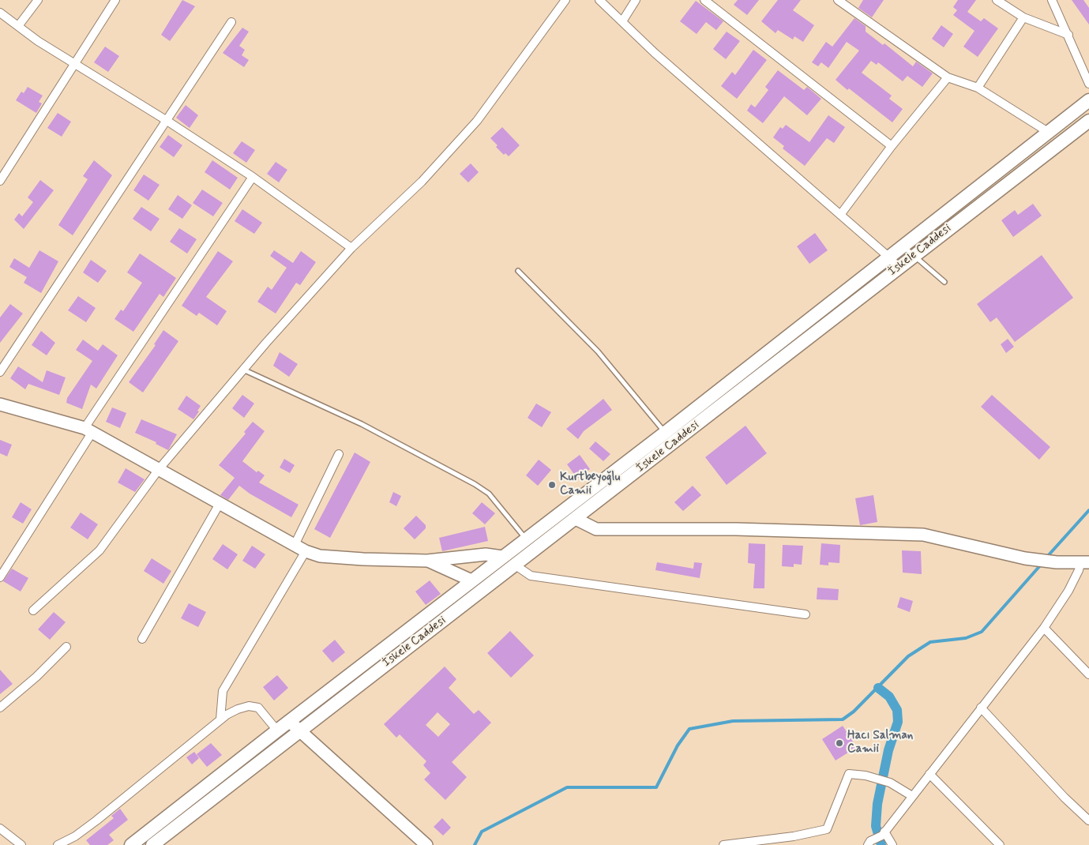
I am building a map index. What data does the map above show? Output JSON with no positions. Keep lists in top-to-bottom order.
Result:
{
  "streets": {
    "main road": ["İskele Caddesi"]
  },
  "places": ["Kurtbeyoğlu Camii", "Hacı Salman Camii"]
}
